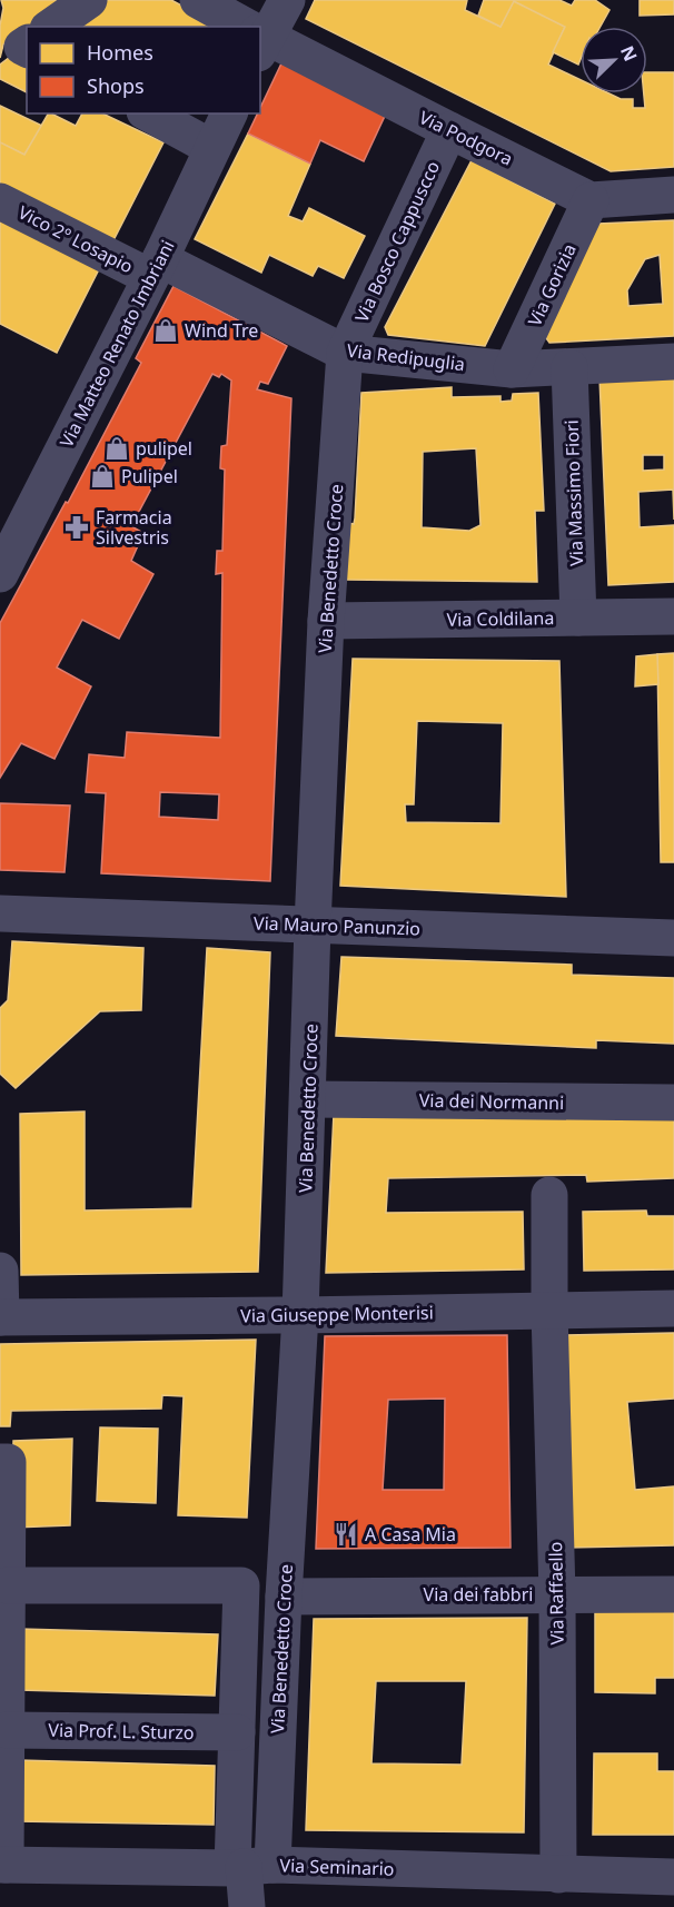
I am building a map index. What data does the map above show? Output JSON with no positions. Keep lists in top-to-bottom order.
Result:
{
  "streets": {
    "street": [
      "Via Podgora",
      "Vico 2º Losapio",
      "Via Bosco Cappuscco",
      "Via Gorizia",
      "Via Matteo Renato Imbriani",
      "Via Redipuglia",
      "Via Massimo Fiori",
      "Via Benedetto Croce",
      "Via Coldilana",
      "Via Mauro Panunzio",
      "Via dei Normanni",
      "Via Giuseppe Monterisi",
      "Via Raffaello",
      "Via dei fabbri",
      "Via Prof. L. Sturzo",
      "Via Seminario"
    ]
  },
  "crossings": [
    ["Via Podgora", "Via Bosco Cappuscco"],
    ["Via Podgora", "Via Gorizia"],
    ["Vico 2º Losapio", "Via Matteo Renato Imbriani"],
    ["Vico 2º Losapio", "Via Redipuglia"],
    ["Via Bosco Cappuscco", "Via Redipuglia"],
    ["Via Bosco Cappuscco", "Via Benedetto Croce"],
    ["Via Gorizia", "Via Redipuglia"],
    ["Via Matteo Renato Imbriani", "Via Redipuglia"],
    ["Via Redipuglia", "Via Massimo Fiori"],
    ["Via Redipuglia", "Via Benedetto Croce"],
    ["Via Massimo Fiori", "Via Coldilana"],
    ["Via Benedetto Croce", "Via Coldilana"],
    ["Via Benedetto Croce", "Via Mauro Panunzio"],
    ["Via Benedetto Croce", "Via dei Normanni"],
    ["Via Benedetto Croce", "Via Giuseppe Monterisi"],
    ["Via Benedetto Croce", "Via dei fabbri"],
    ["Via Benedetto Croce", "Via Seminario"],
    ["Via Giuseppe Monterisi", "Via Raffaello"],
    ["Via Raffaello", "Via dei fabbri"],
    ["Via Raffaello", "Via Seminario"]
  ],
  "places": {
    "shop": ["Wind Tre", "pulipel", "Pulipel"],
    "pharmacy": ["Farmacia Silvestris"],
    "restaurant": ["A Casa Mia"]
  },
  "legend": ["Homes", "Shops"],
  "north": "top right"
}
